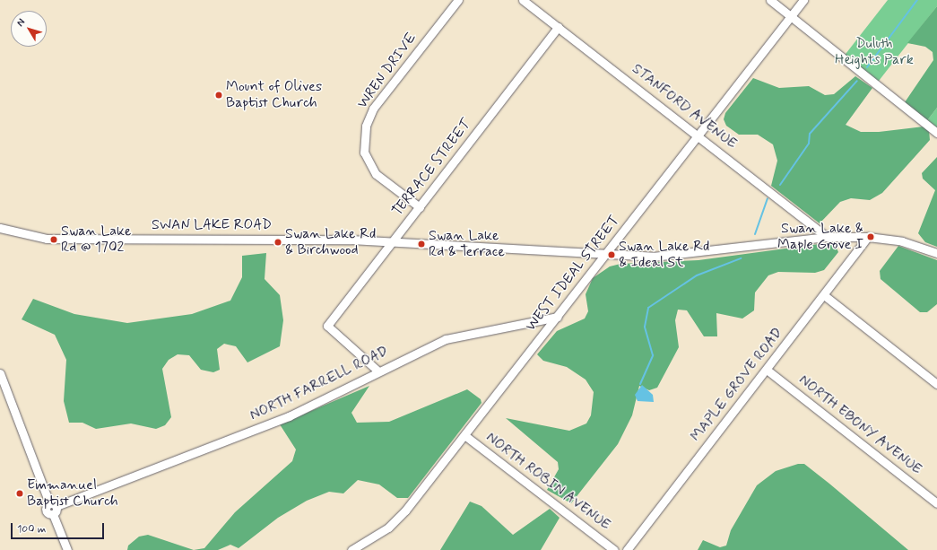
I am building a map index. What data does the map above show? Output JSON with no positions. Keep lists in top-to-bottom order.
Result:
{
  "streets": {
    "street": [
      "WREN DRIVE",
      "STANFORD AVENUE",
      "TERRACE STREET",
      "SWAN LAKE ROAD",
      "WEST IDEAL STREET",
      "NORTH FARRELL ROAD",
      "MAPLE GROVE ROAD",
      "NORTH EBONY AVENUE",
      "NORTH ROBIN AVENUE"
    ]
  },
  "crossings": [
    ["WREN DRIVE", "TERRACE STREET"],
    ["STANFORD AVENUE", "TERRACE STREET"],
    ["STANFORD AVENUE", "SWAN LAKE ROAD"],
    ["STANFORD AVENUE", "WEST IDEAL STREET"],
    ["TERRACE STREET", "SWAN LAKE ROAD"],
    ["TERRACE STREET", "NORTH FARRELL ROAD"],
    ["SWAN LAKE ROAD", "WEST IDEAL STREET"],
    ["SWAN LAKE ROAD", "MAPLE GROVE ROAD"],
    ["WEST IDEAL STREET", "NORTH FARRELL ROAD"],
    ["WEST IDEAL STREET", "NORTH ROBIN AVENUE"],
    ["MAPLE GROVE ROAD", "NORTH EBONY AVENUE"]
  ],
  "parks": ["Duluth Heights Park"],
  "places": [
    "Mount of Olives Baptist Church",
    "Swan Lake & Maple Grove I",
    "Swan Lake Rd @ 1702",
    "Swan Lake Rd & Birchwood",
    "Swan Lake Rd & Terrace",
    "Swan Lake Rd & Ideal St",
    "Emmanuel Baptist Church"
  ],
  "scale_bar": "100 m",
  "north": "top left"
}
